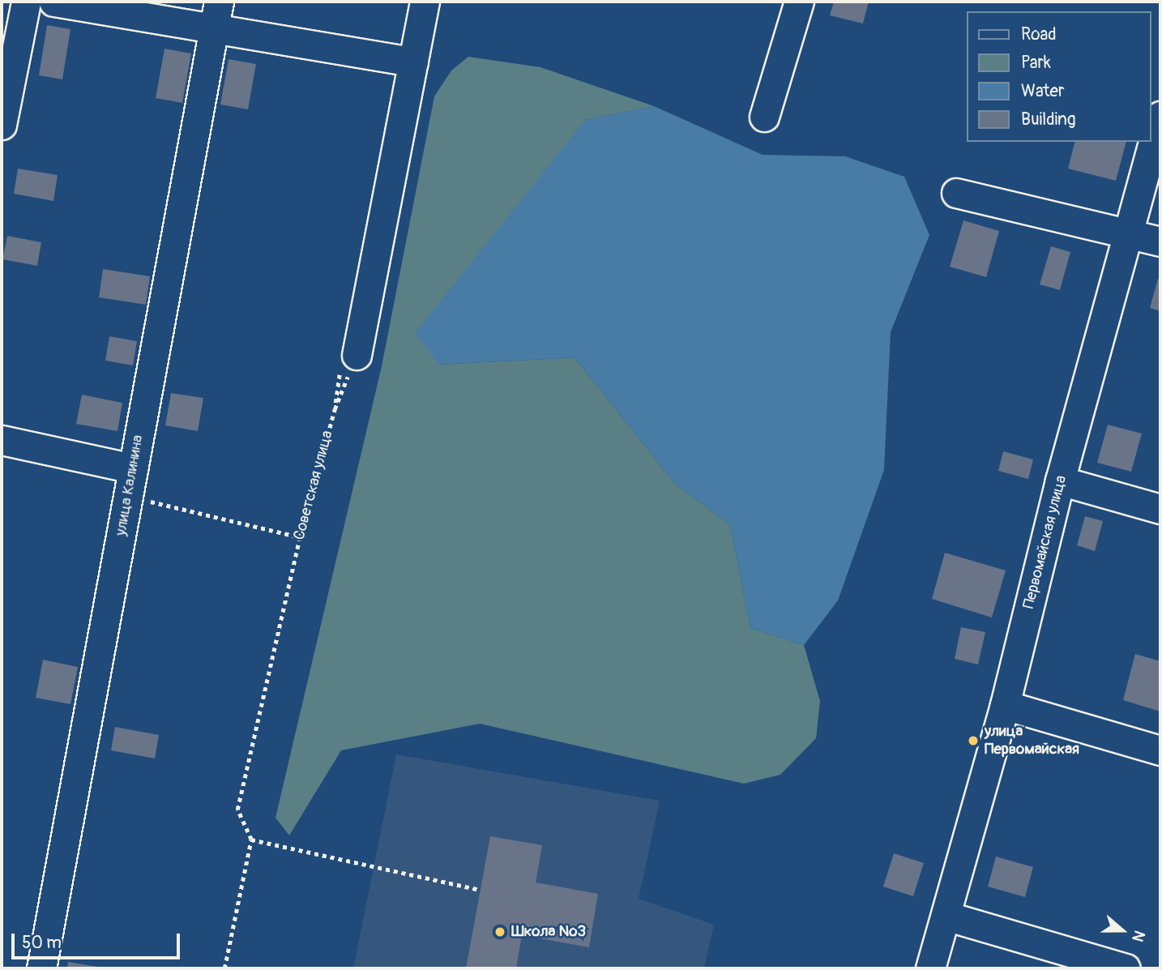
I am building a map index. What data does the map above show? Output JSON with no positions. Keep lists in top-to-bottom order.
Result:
{
  "streets": {
    "street": ["улица Калинина", "Первомайская улица"],
    "path": ["Советская улица"]
  },
  "places": ["улица Первомайская", "Школа №3"],
  "legend": [
    "Road",
    "Park",
    "Water",
    "Building"
  ],
  "scale_bar": "50 m",
  "north": "right"
}
